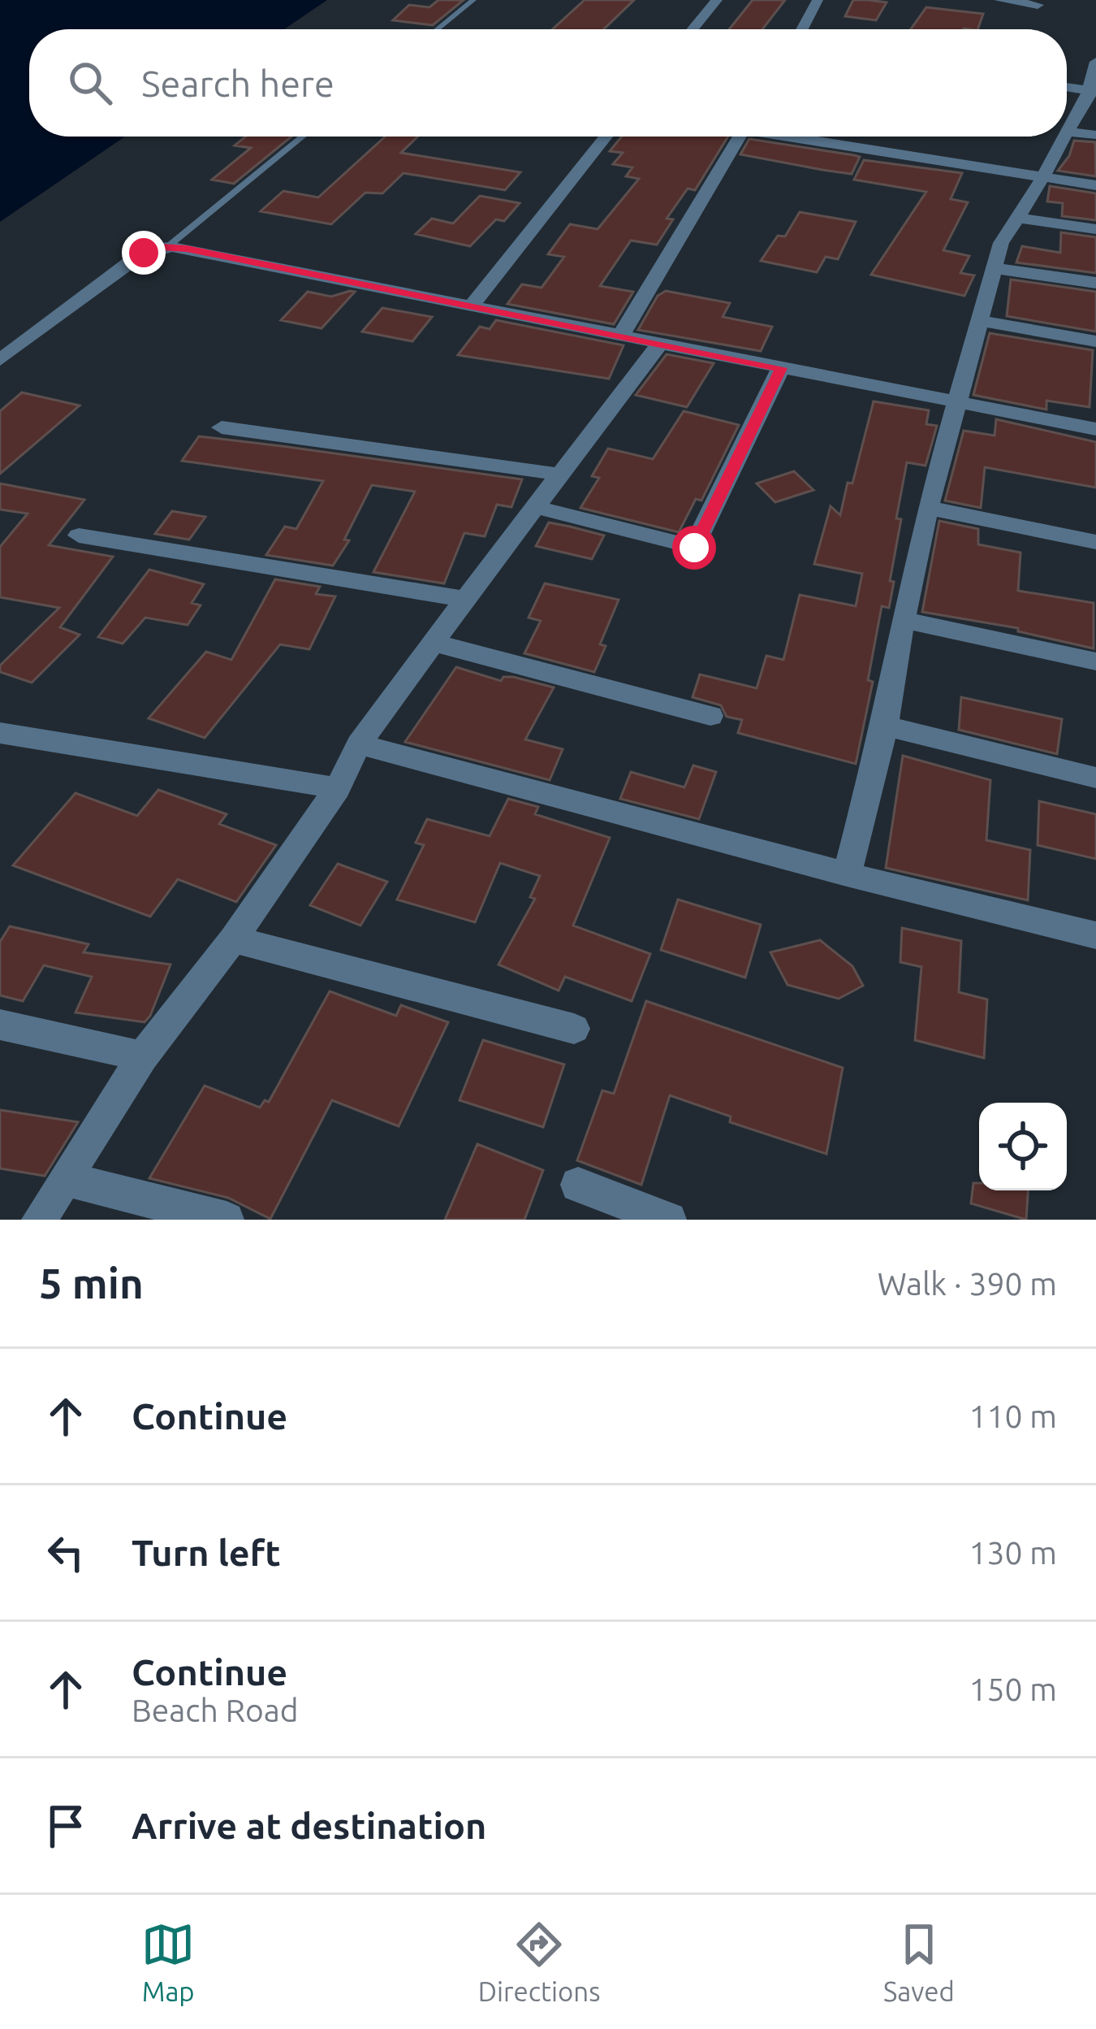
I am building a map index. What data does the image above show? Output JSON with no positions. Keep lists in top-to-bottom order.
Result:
{
  "page": {
    "search": "Search here",
    "heading": ["5 min", "Walk · 390 m"],
    "list": [
      ["Continue", "110 m"],
      ["Turn left", "130 m"],
      ["Continue", "Beach Road", "150 m"],
      "Arrive at destination"
    ],
    "nav": ["Map", "Directions", "Saved"]
  }
}
